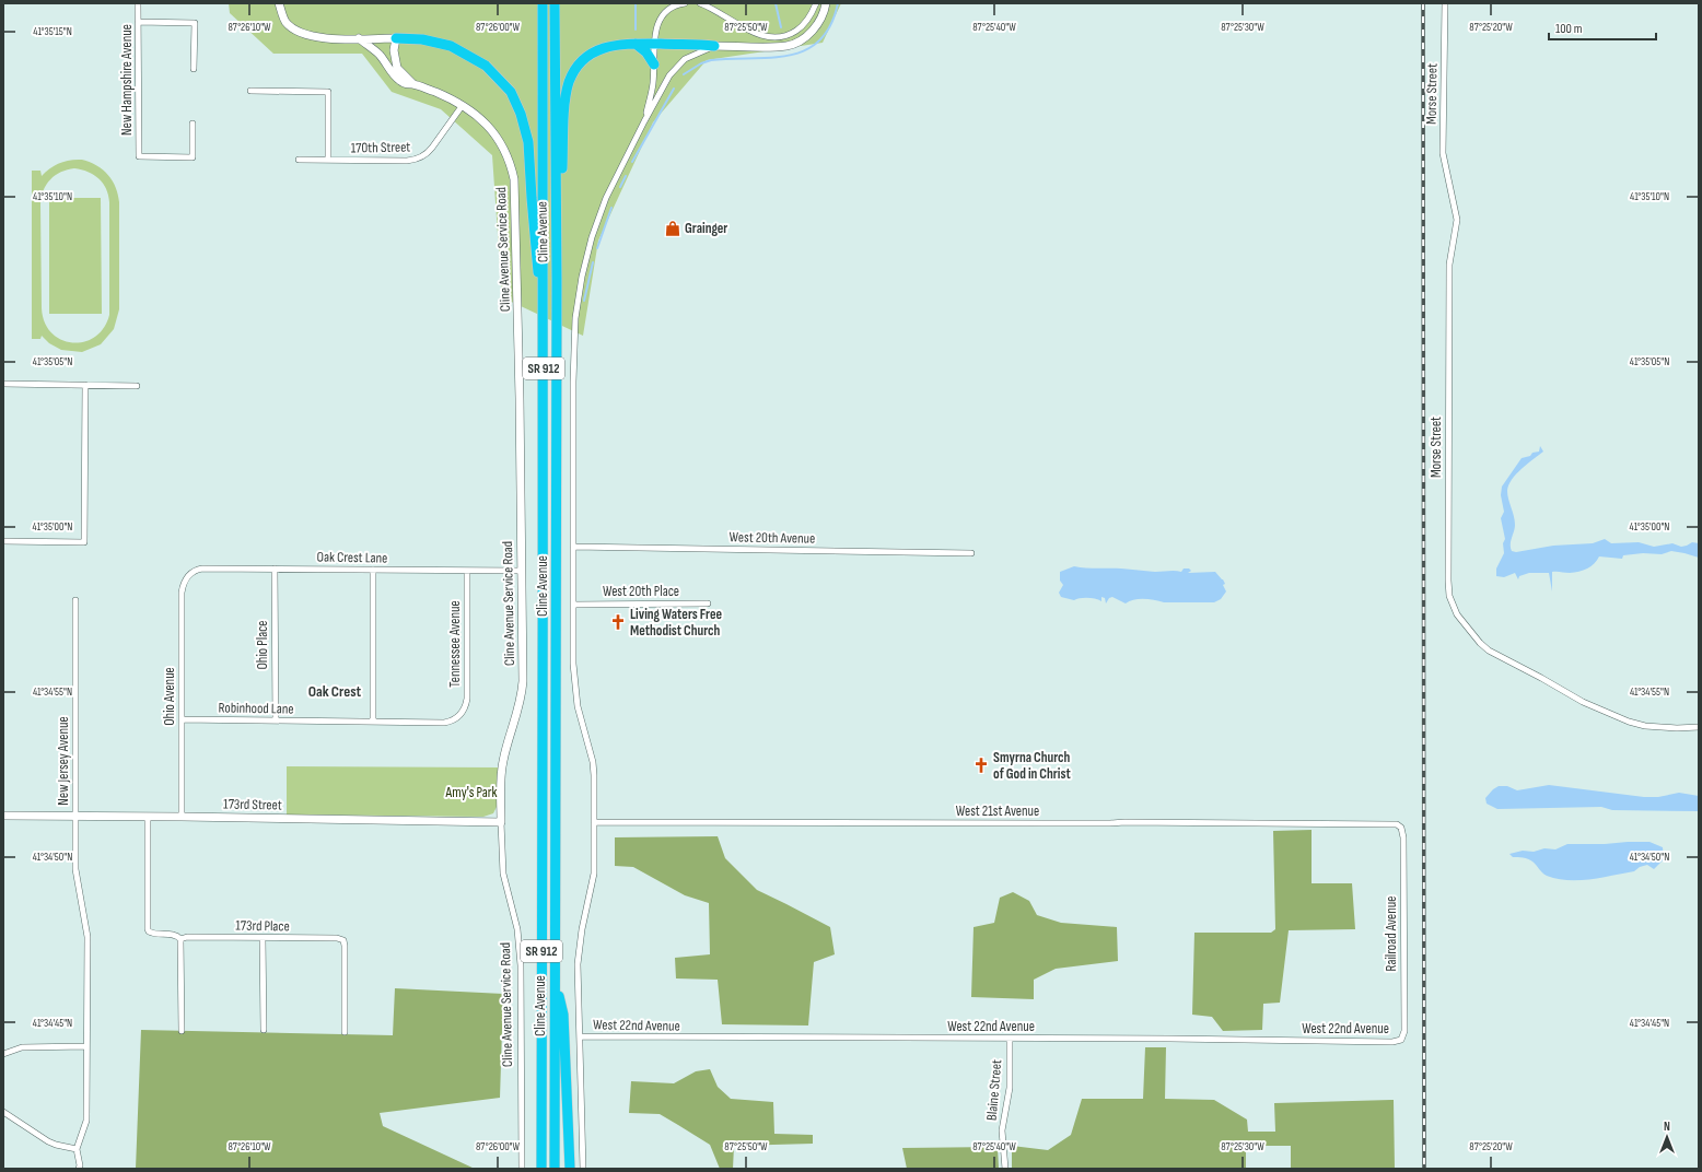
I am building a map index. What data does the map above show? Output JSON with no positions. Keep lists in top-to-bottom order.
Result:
{
  "streets": {
    "highway": ["Cline Avenue", "SR 912"],
    "street": [
      "New Hampshire Avenue",
      "Morse Street",
      "170th Street",
      "Cline Avenue Service Road",
      "West 20th Avenue",
      "Oak Crest Lane",
      "West 20th Place",
      "Tennessee Avenue",
      "Ohio Place",
      "Ohio Avenue",
      "Robinhood Lane",
      "New Jersey Avenue",
      "173rd Street",
      "West 21st Avenue",
      "173rd Place",
      "Railroad Avenue",
      "West 22nd Avenue",
      "Blaine Street"
    ]
  },
  "crossings": [
    ["170th Street", "Cline Avenue Service Road"],
    ["Cline Avenue Service Road", "Oak Crest Lane"],
    ["Cline Avenue Service Road", "173rd Street"],
    ["Oak Crest Lane", "Tennessee Avenue"],
    ["Oak Crest Lane", "Ohio Place"],
    ["Oak Crest Lane", "Ohio Avenue"],
    ["Tennessee Avenue", "Robinhood Lane"],
    ["Ohio Place", "Robinhood Lane"],
    ["Ohio Avenue", "Robinhood Lane"],
    ["Ohio Avenue", "173rd Street"],
    ["New Jersey Avenue", "173rd Street"],
    ["173rd Street", "173rd Place"],
    ["West 21st Avenue", "Railroad Avenue"],
    ["Railroad Avenue", "West 22nd Avenue"],
    ["West 22nd Avenue", "Blaine Street"]
  ],
  "districts": ["Oak Crest"],
  "parks": ["Amy's Park"],
  "places": {
    "shop": ["Grainger"],
    "church": ["Living Waters Free Methodist Church", "Smyrna Church of God in Christ"]
  },
  "scale_bar": "100 m",
  "north": "top",
  "coordinates": [
    "87°26'10\"W",
    "87°26'00\"W",
    "87°25'50\"W",
    "87°25'40\"W",
    "87°25'30\"W",
    "87°25'20\"W",
    "41°35'15\"N",
    "41°35'10\"N",
    "41°35'05\"N",
    "41°35'00\"N",
    "41°34'55\"N",
    "41°34'50\"N",
    "41°34'45\"N"
  ]
}
